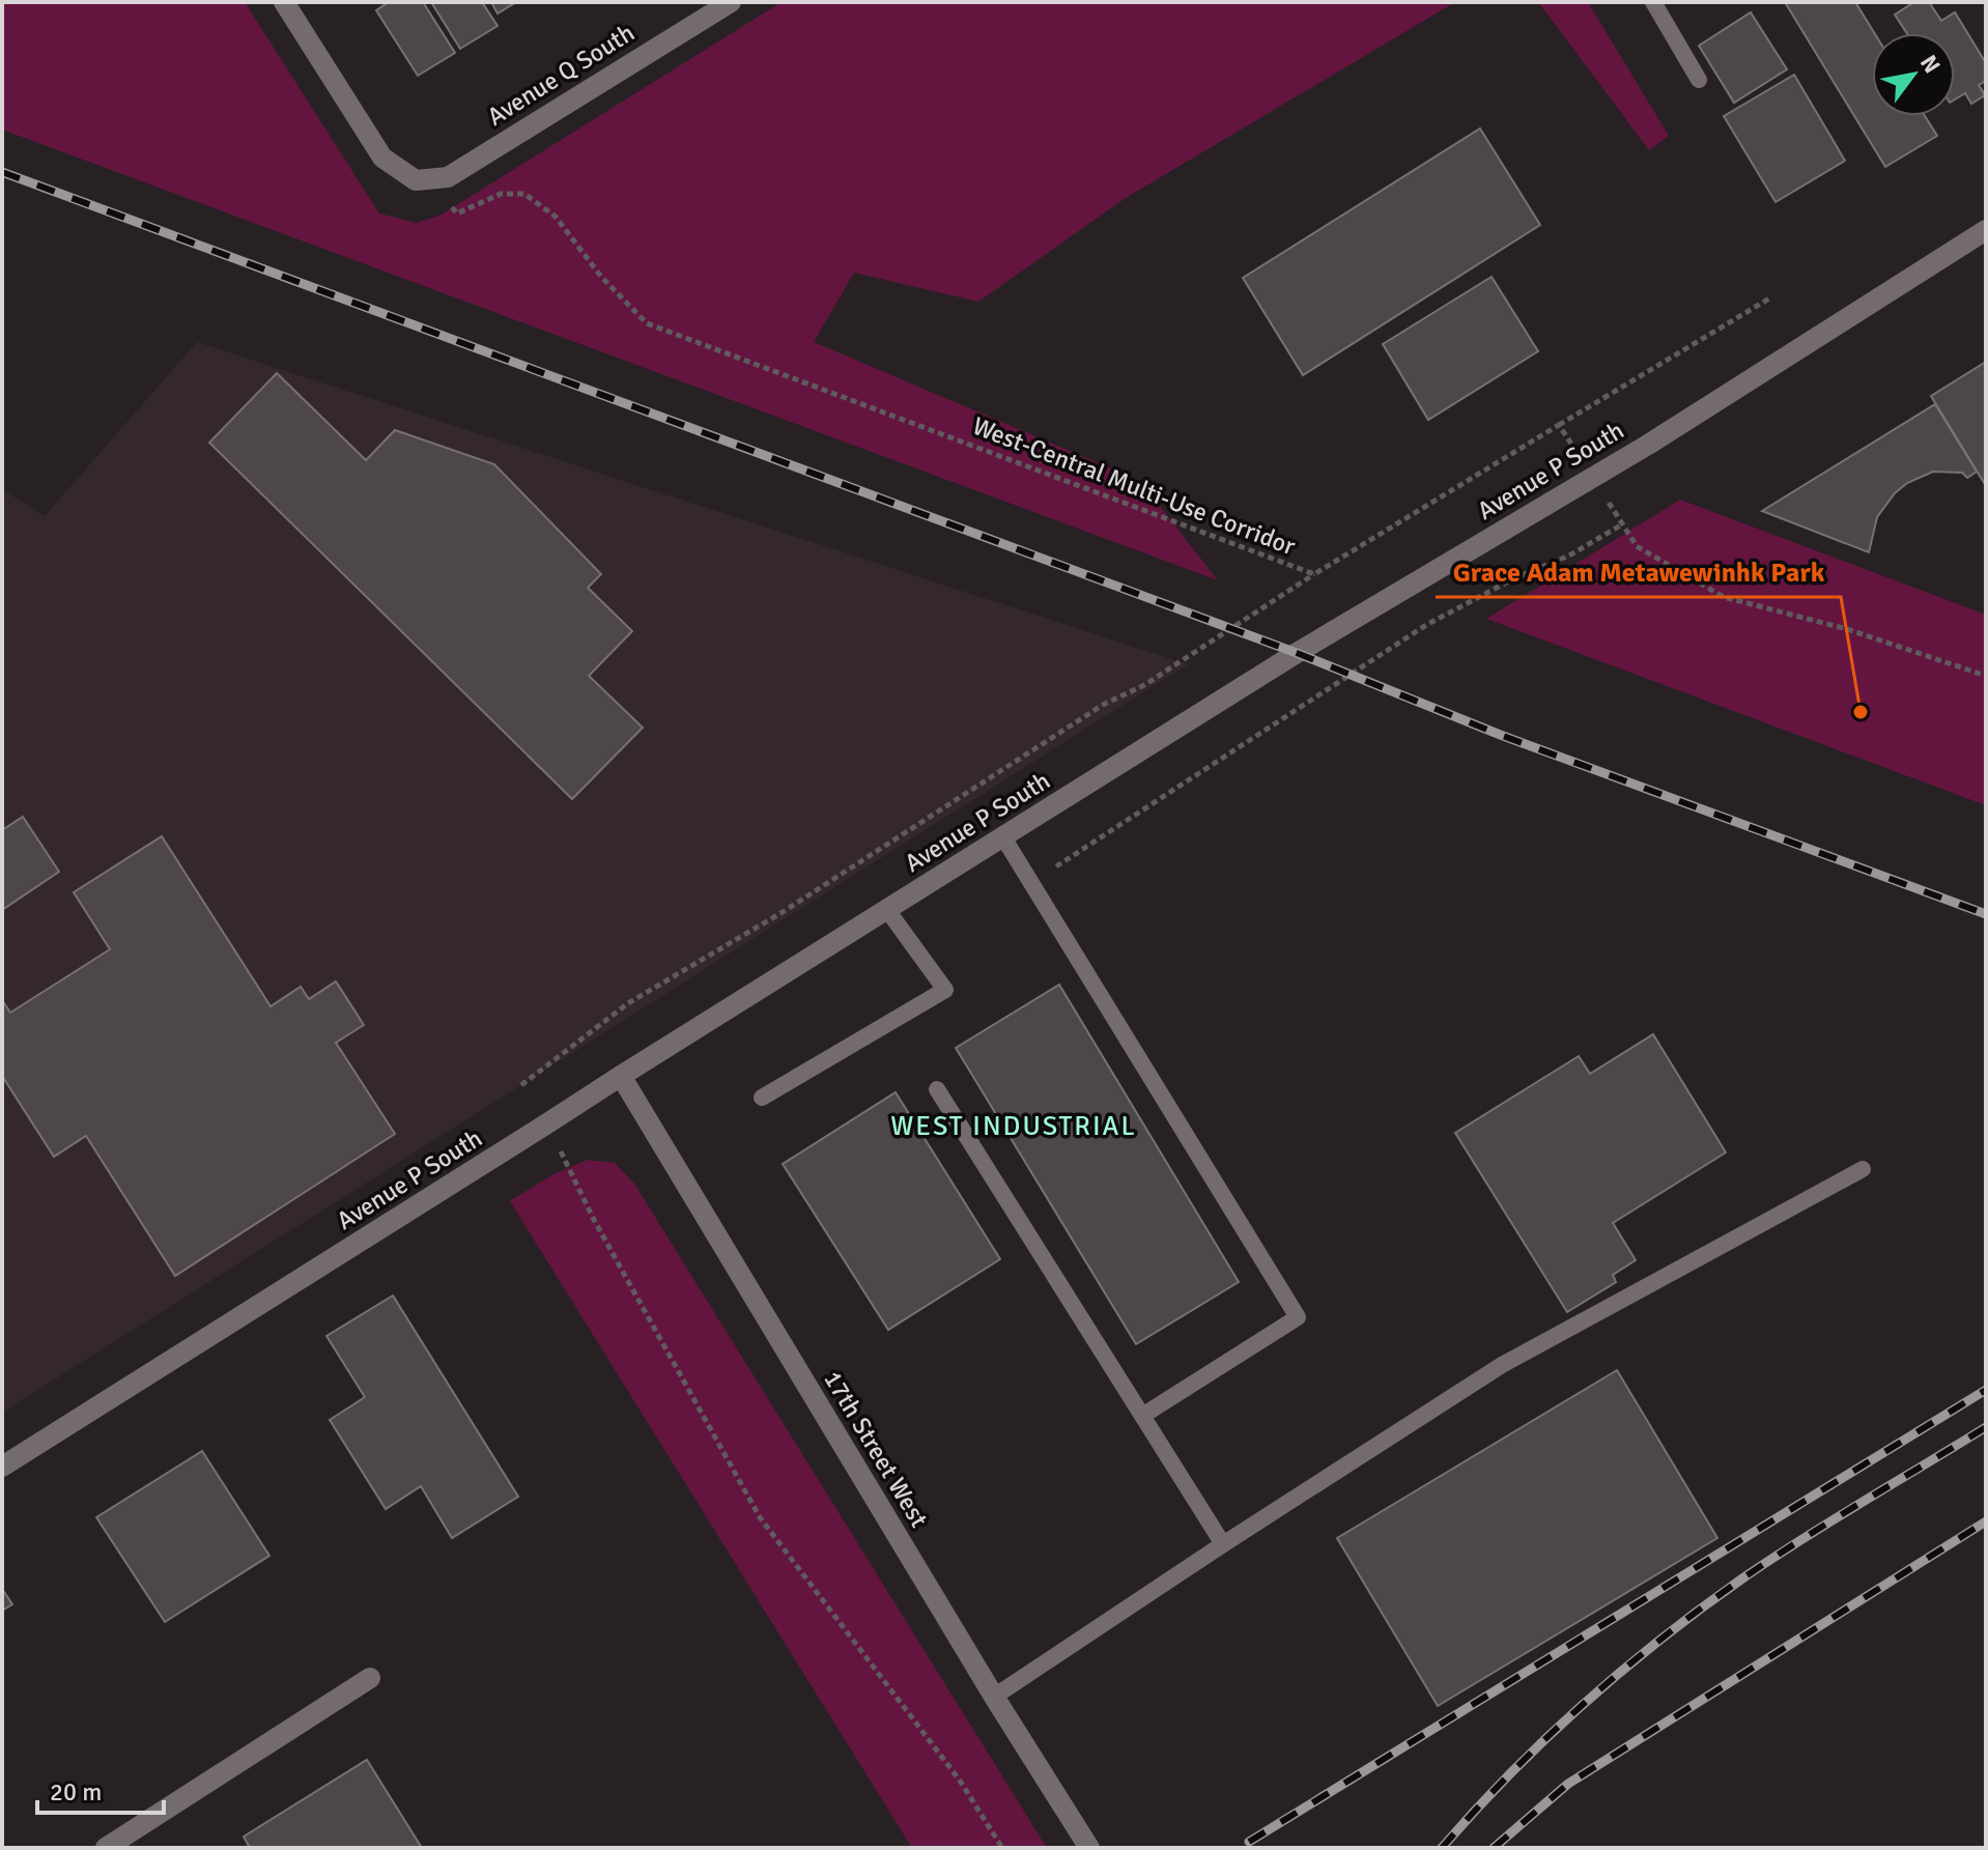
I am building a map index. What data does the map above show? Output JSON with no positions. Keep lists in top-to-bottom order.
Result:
{
  "streets": {
    "main road": ["Avenue Q South", "Avenue P South", "17th Street West"],
    "path": ["West-Central Multi-Use Corridor"]
  },
  "crossings": [
    ["Avenue Q South", "West-Central Multi-Use Corridor"],
    ["Avenue P South", "17th Street West"]
  ],
  "districts": ["WEST INDUSTRIAL"],
  "places": ["Grace Adam Metawewinhk Park"],
  "scale_bar": "20 m",
  "north": "top right"
}
